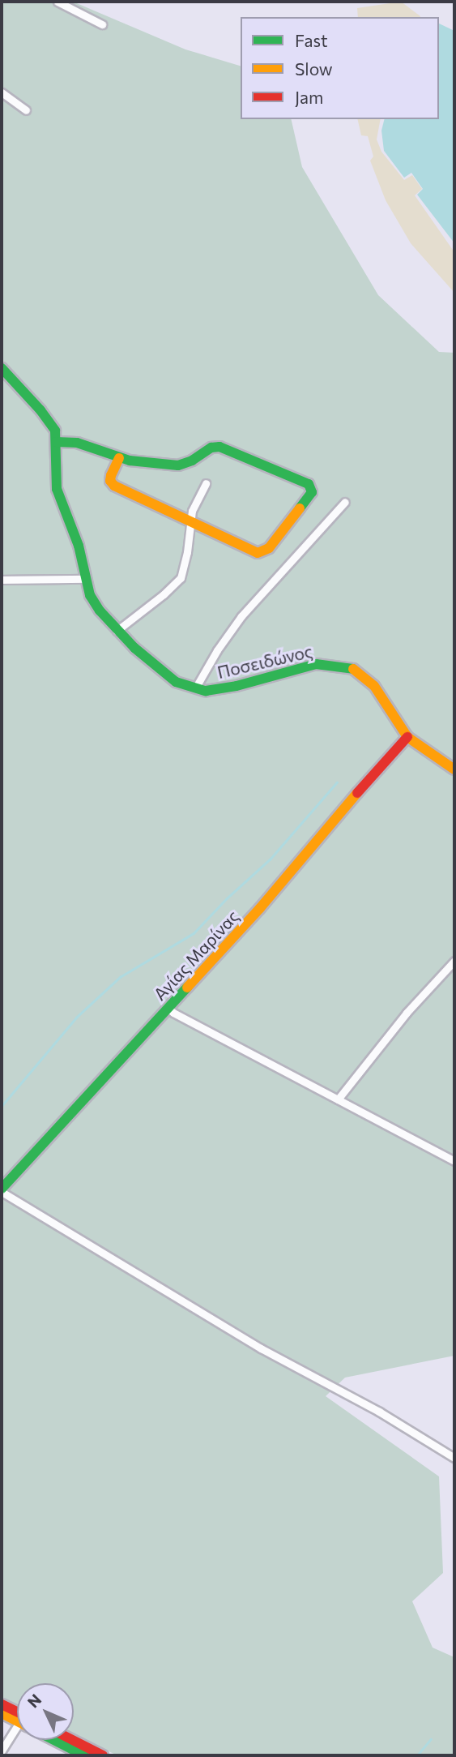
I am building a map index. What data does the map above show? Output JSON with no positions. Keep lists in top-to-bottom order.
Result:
{
  "streets": {
    "street": ["Ποσειδώνος", "Αγίας Μαρίνας"]
  },
  "crossings": [
    ["Ποσειδώνος", "Αγίας Μαρίνας"]
  ],
  "legend": ["Fast", "Slow", "Jam"],
  "north": "top left"
}
